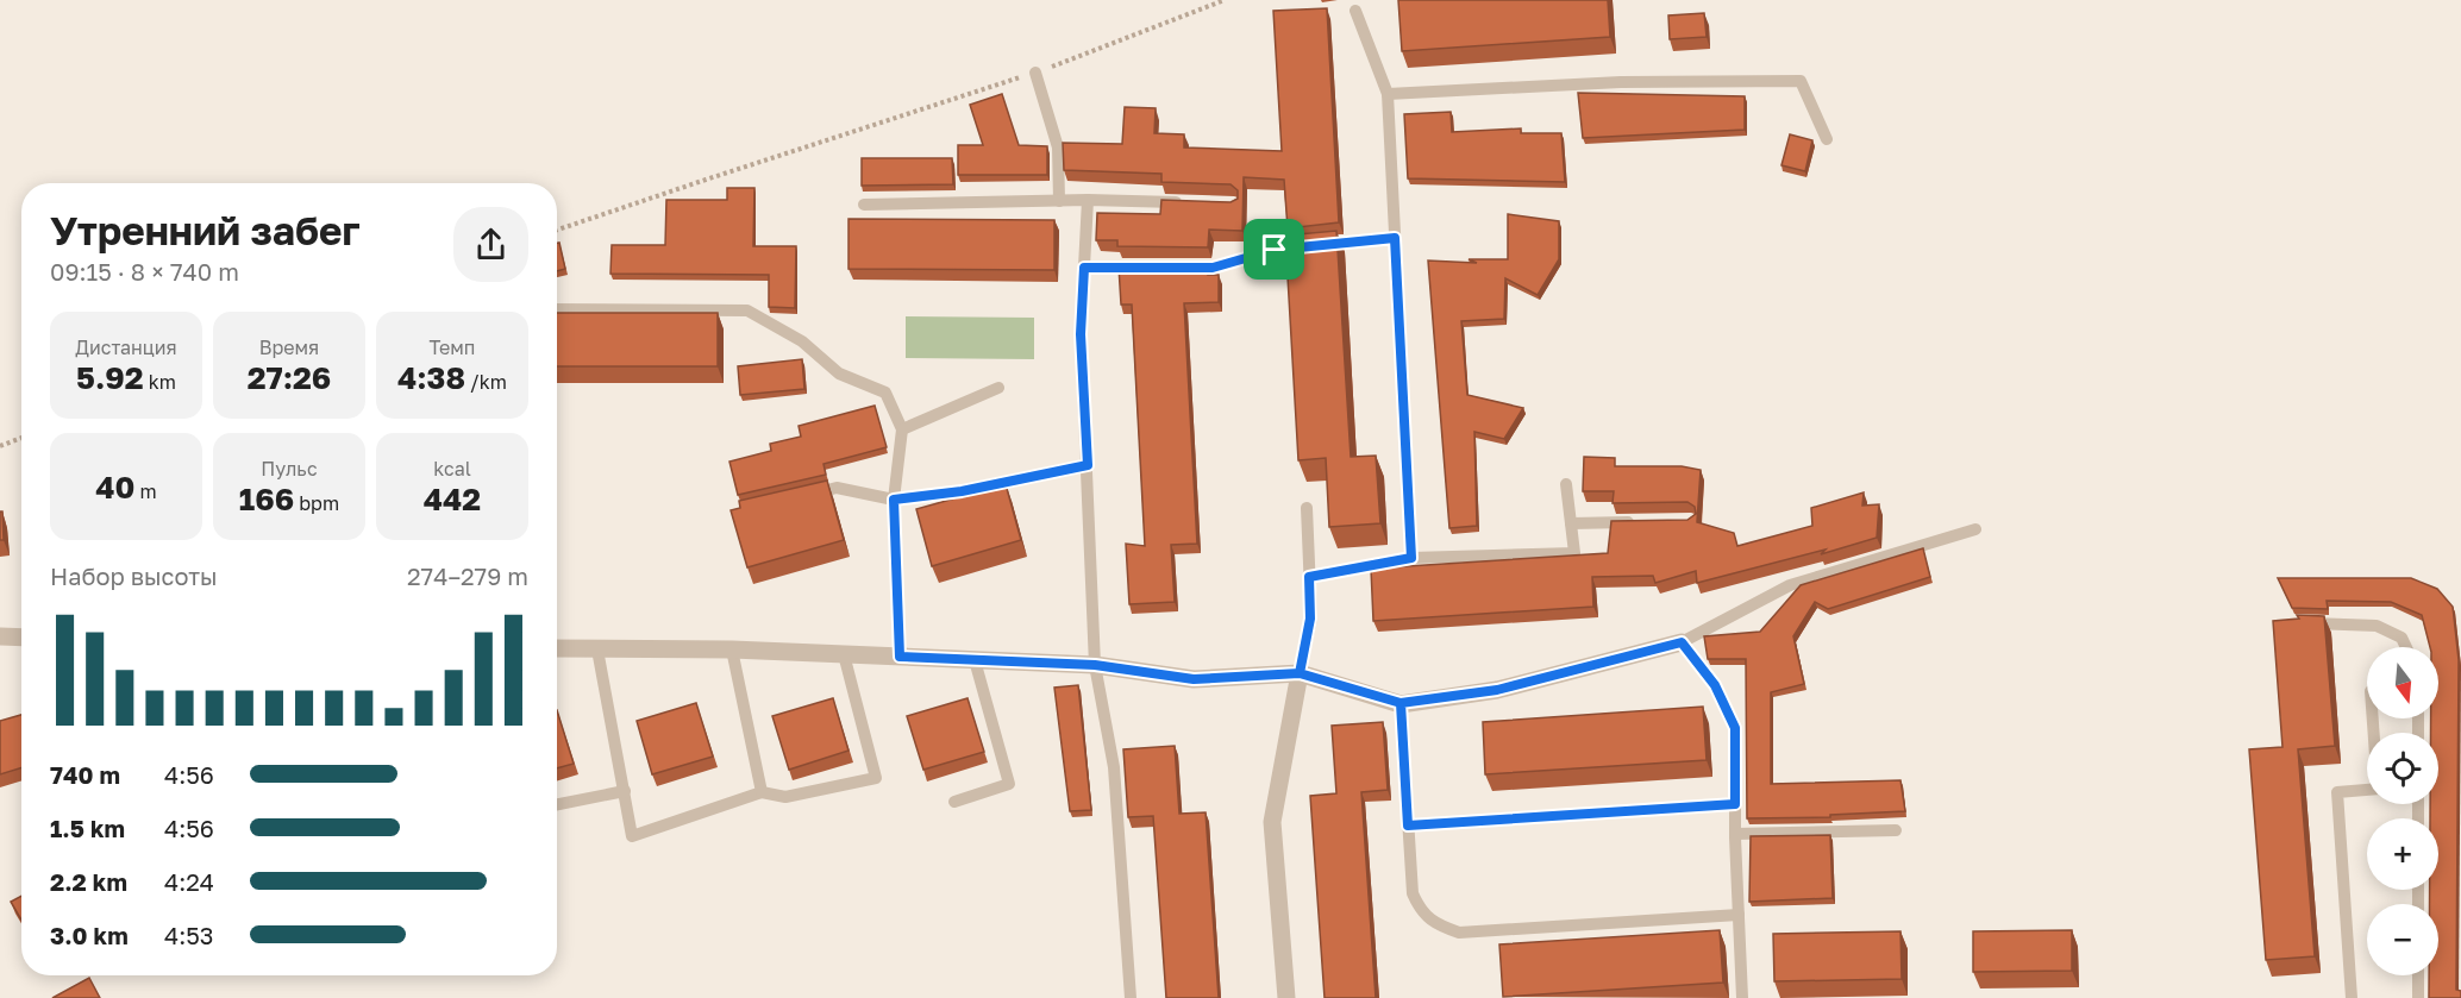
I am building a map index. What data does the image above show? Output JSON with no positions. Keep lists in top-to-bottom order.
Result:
{
  "north": "bottom",
  "page": {
    "heading": ["Утренний забег", "09:15 · 8 × 740 m"],
    "stats": [
      ["Дистанция", "5.92 km"],
      ["Время", "27:26"],
      ["Темп", "4:38 /km"],
      ["40 m"],
      ["Пульс", "166 bpm"],
      ["kcal", "442"]
    ],
    "chart": ["Набор высоты", "274–279 m"],
    "map_buttons": ["+", "−"],
    "list": [
      {
        "name": "740 m",
        "note": "4:56"
      },
      {
        "name": "1.5 km",
        "note": "4:56"
      },
      {
        "name": "2.2 km",
        "note": "4:24"
      },
      {
        "name": "3.0 km",
        "note": "4:53"
      }
    ]
  }
}
